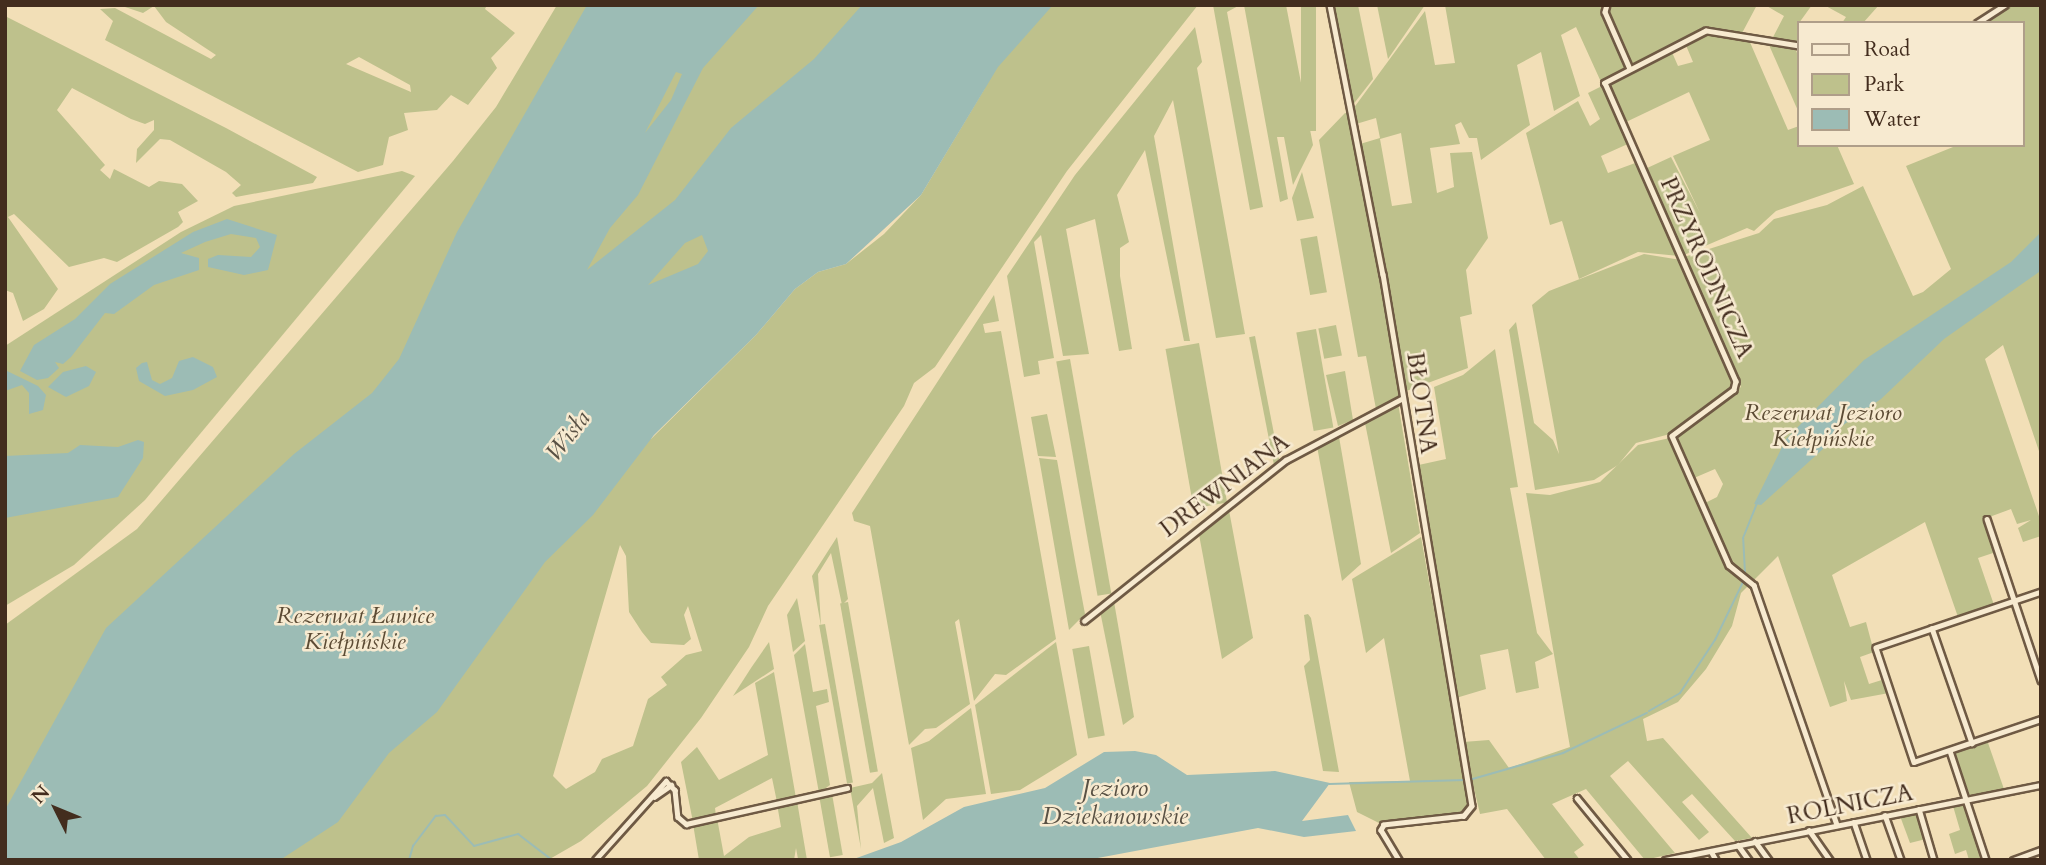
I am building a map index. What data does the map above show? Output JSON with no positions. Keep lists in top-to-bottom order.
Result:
{
  "streets": {
    "street": [
      "PRZYRODNICZA",
      "BŁOTNA",
      "DREWNIANA",
      "ROLNICZA"
    ]
  },
  "crossings": [
    ["PRZYRODNICZA", "ROLNICZA"],
    ["BŁOTNA", "DREWNIANA"]
  ],
  "water": ["Wisła", "Jezioro Dziekanowskie"],
  "parks": ["Rezerwat Jezioro Kiełpińskie", "Rezerwat Ławice Kiełpińskie"],
  "legend": ["Road", "Park", "Water"],
  "north": "top left"
}
